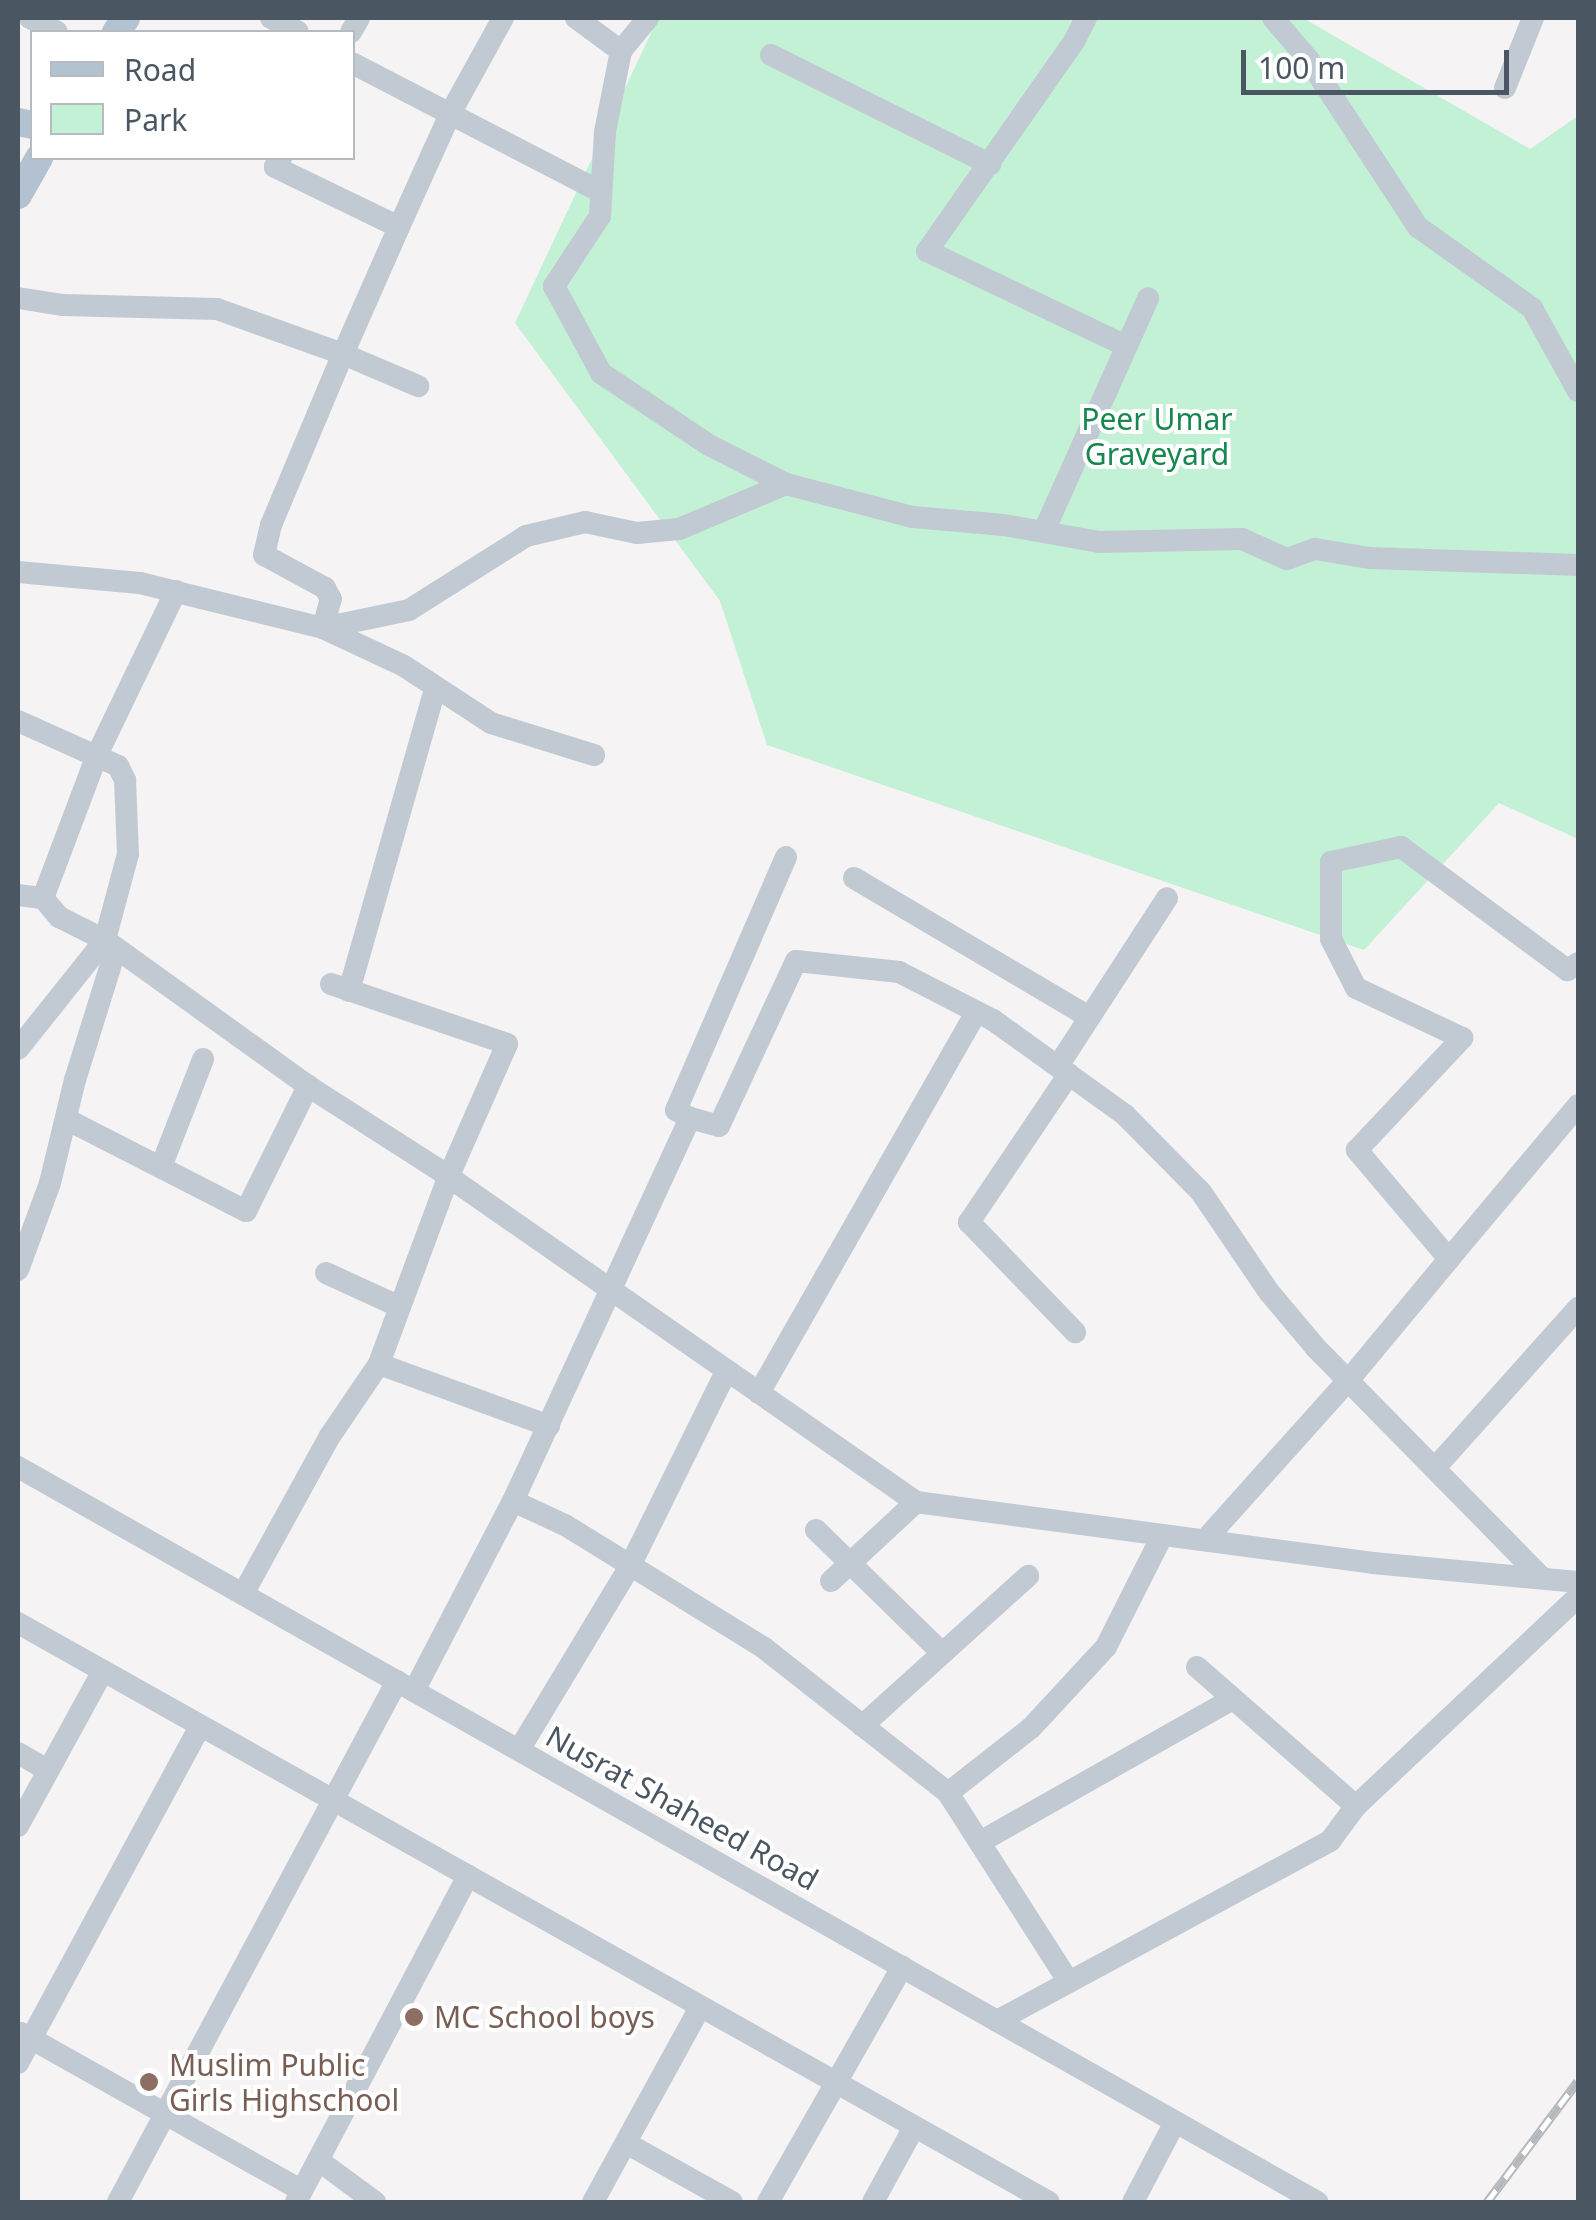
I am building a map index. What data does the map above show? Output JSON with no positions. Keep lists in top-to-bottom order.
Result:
{
  "streets": {
    "street": ["Nusrat Shaheed Road"]
  },
  "parks": ["Peer Umar Graveyard"],
  "places": ["MC School boys", "Muslim Public Girls Highschool"],
  "legend": ["Road", "Park"],
  "scale_bar": "100 m"
}
